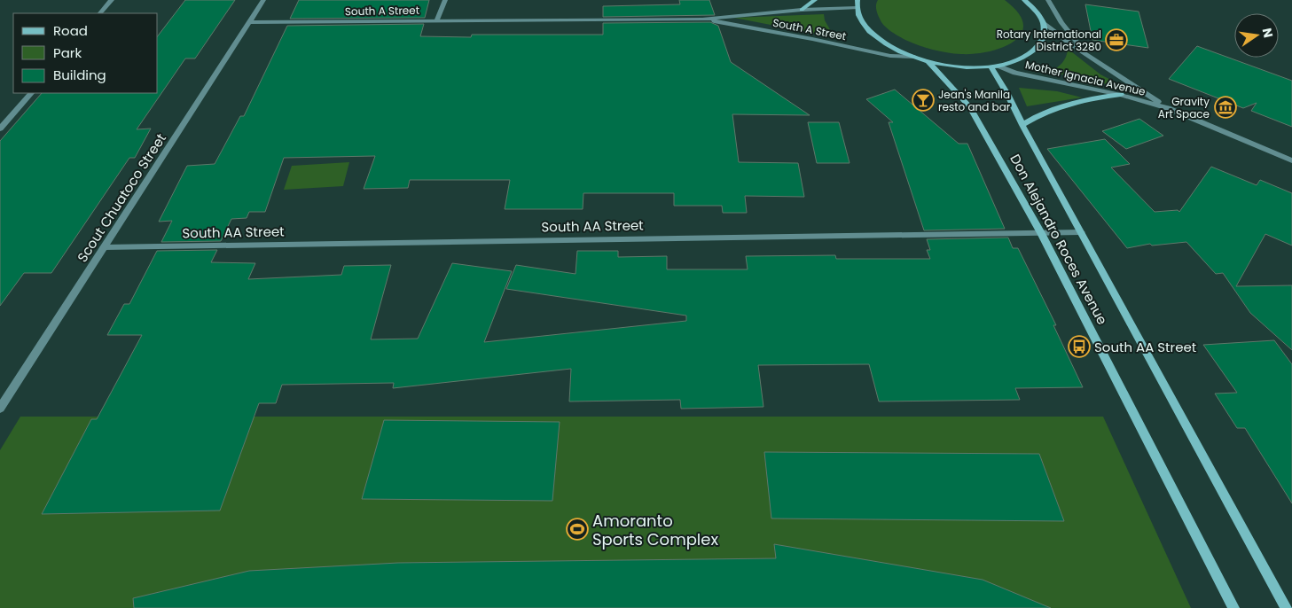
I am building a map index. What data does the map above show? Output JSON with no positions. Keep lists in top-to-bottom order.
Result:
{
  "streets": {
    "main road": ["Don Alejandro Roces Avenue"],
    "street": [
      "South A Street",
      "Mother Ignacia Avenue",
      "Scout Chuatoco Street",
      "South AA Street"
    ]
  },
  "crossings": [
    ["South A Street", "Scout Chuatoco Street"],
    ["Scout Chuatoco Street", "South AA Street"],
    ["South AA Street", "Don Alejandro Roces Avenue"]
  ],
  "places": {
    "office": ["Rotary International District 3280"],
    "bar": ["Jean's Manila resto and bar"],
    "museum": ["Gravity Art Space"],
    "bus stop": ["South AA Street"],
    "sports": ["Amoranto Sports Complex"]
  },
  "legend": ["Road", "Park", "Building"],
  "north": "right"
}
